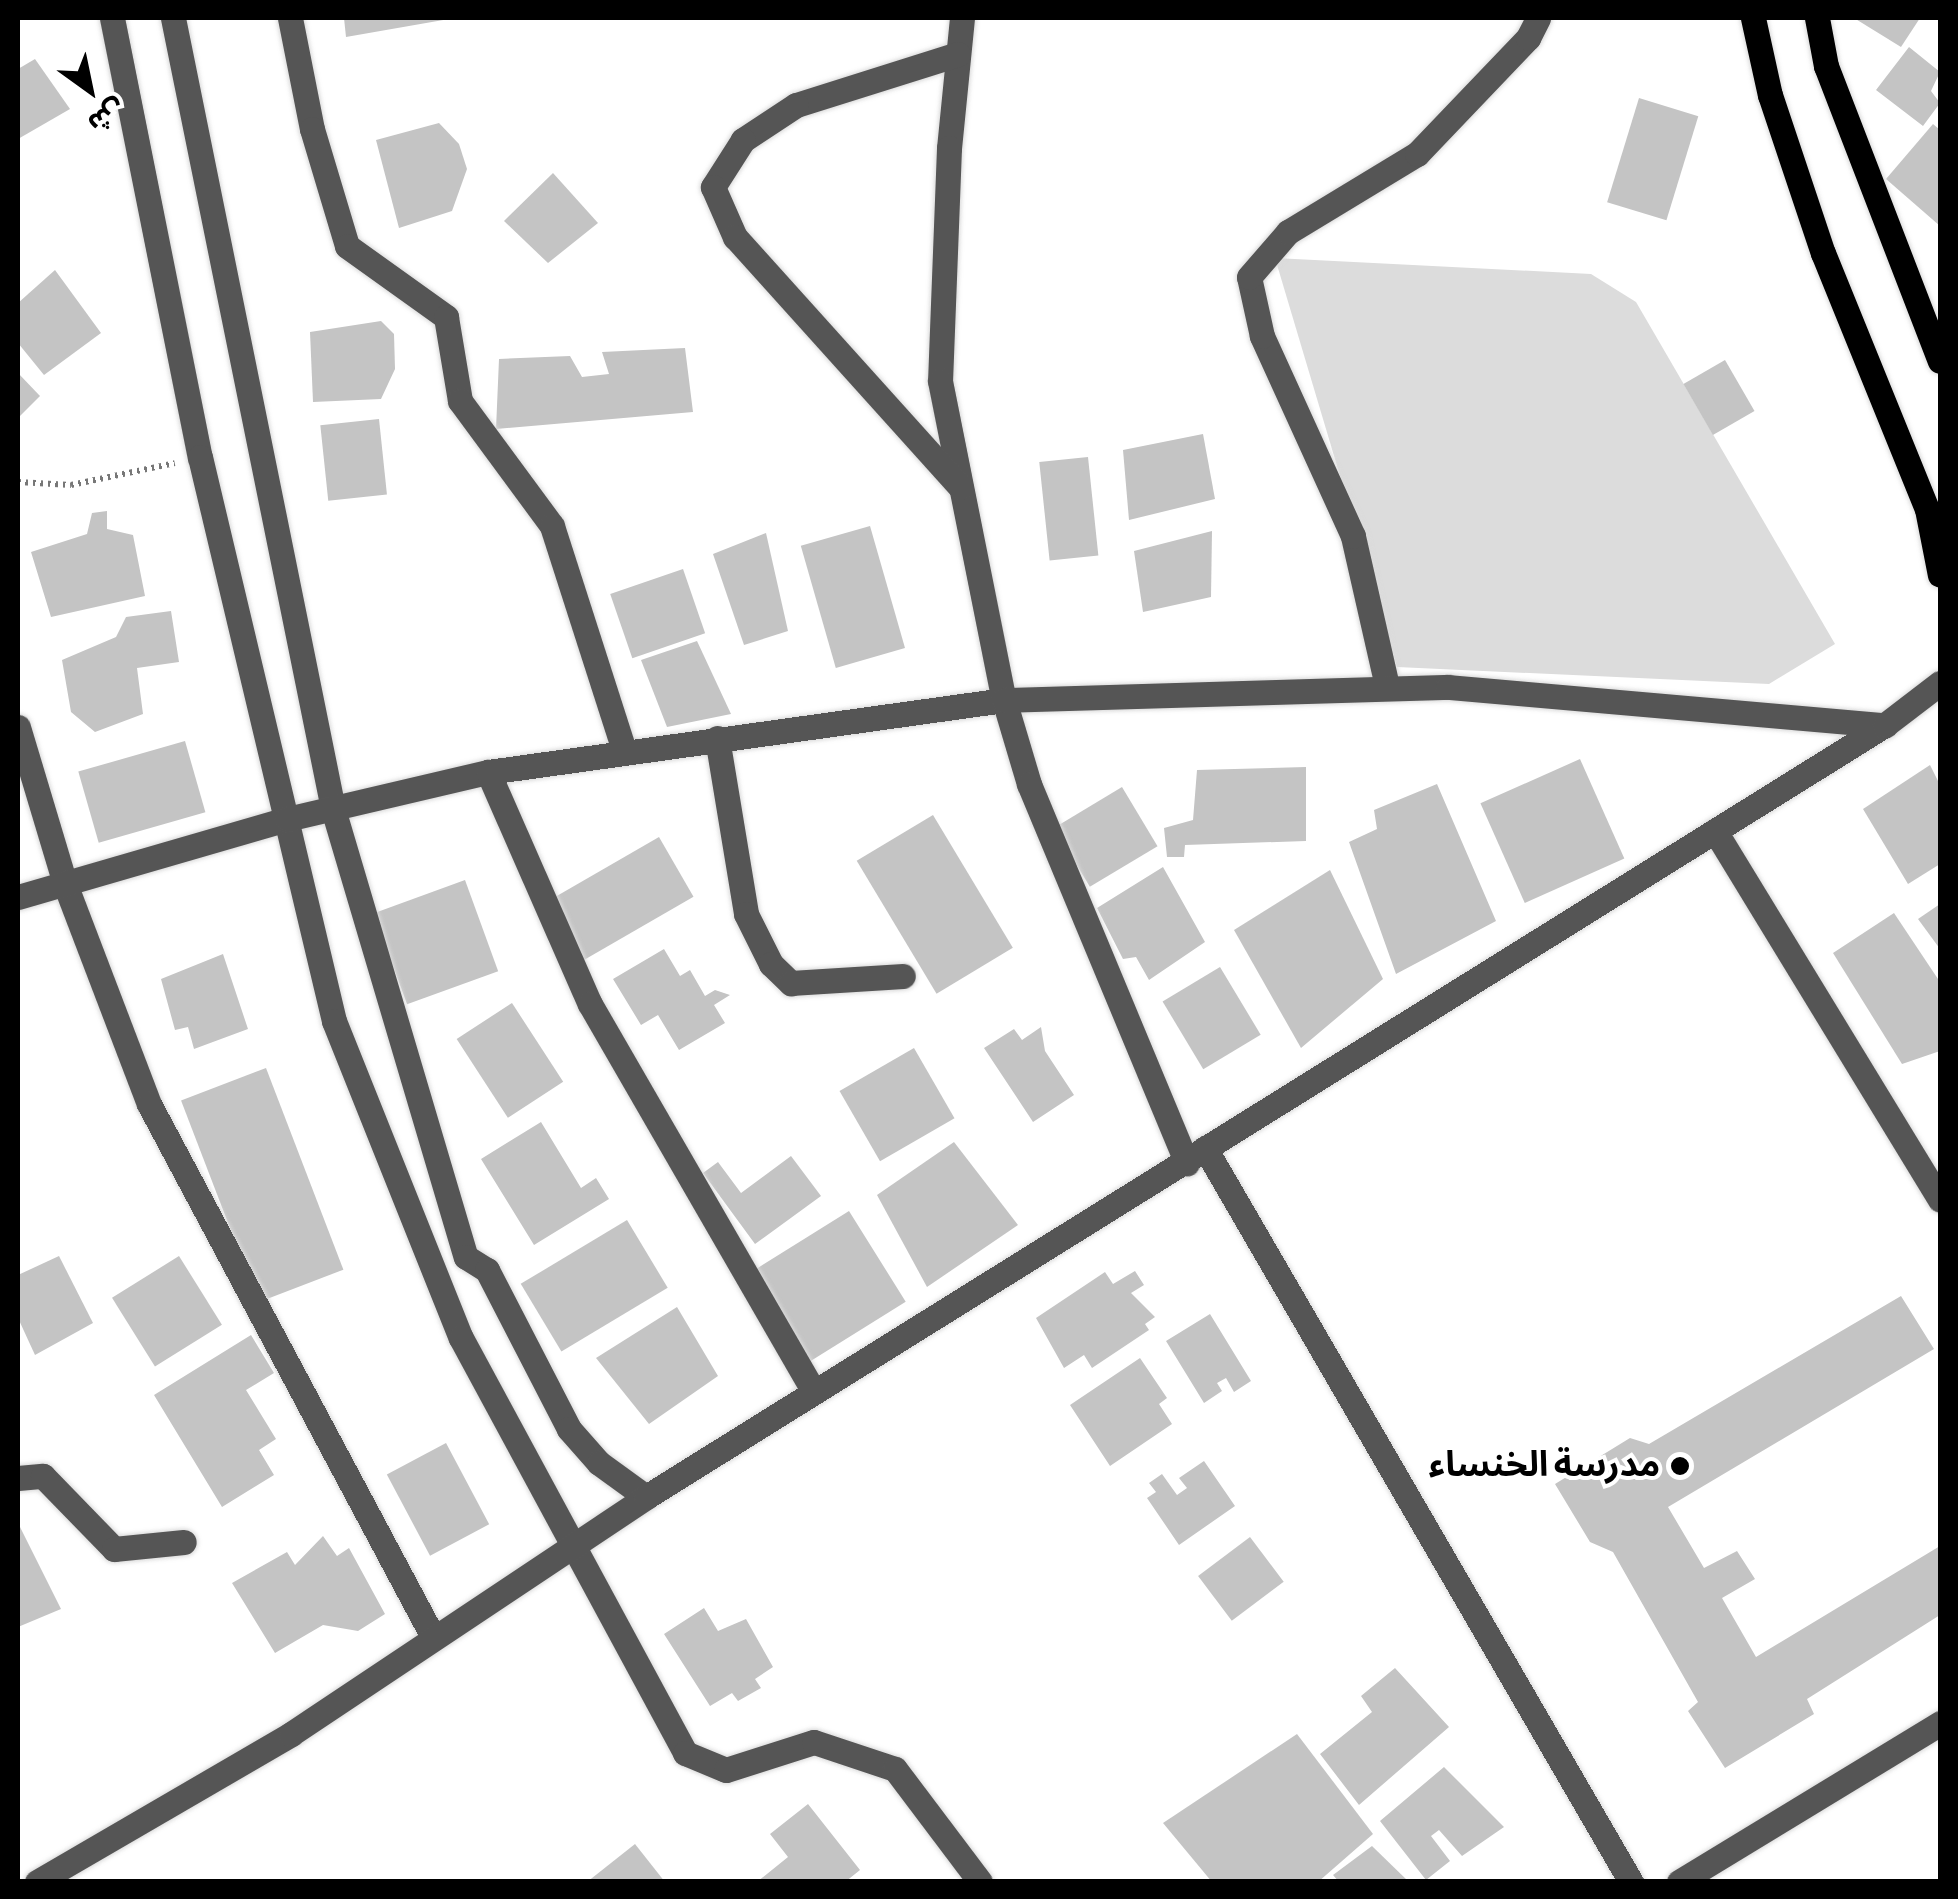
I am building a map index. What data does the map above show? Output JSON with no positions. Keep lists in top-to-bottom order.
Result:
{
  "places": ["مدرسة الخنساء"],
  "north": "bottom right"
}
